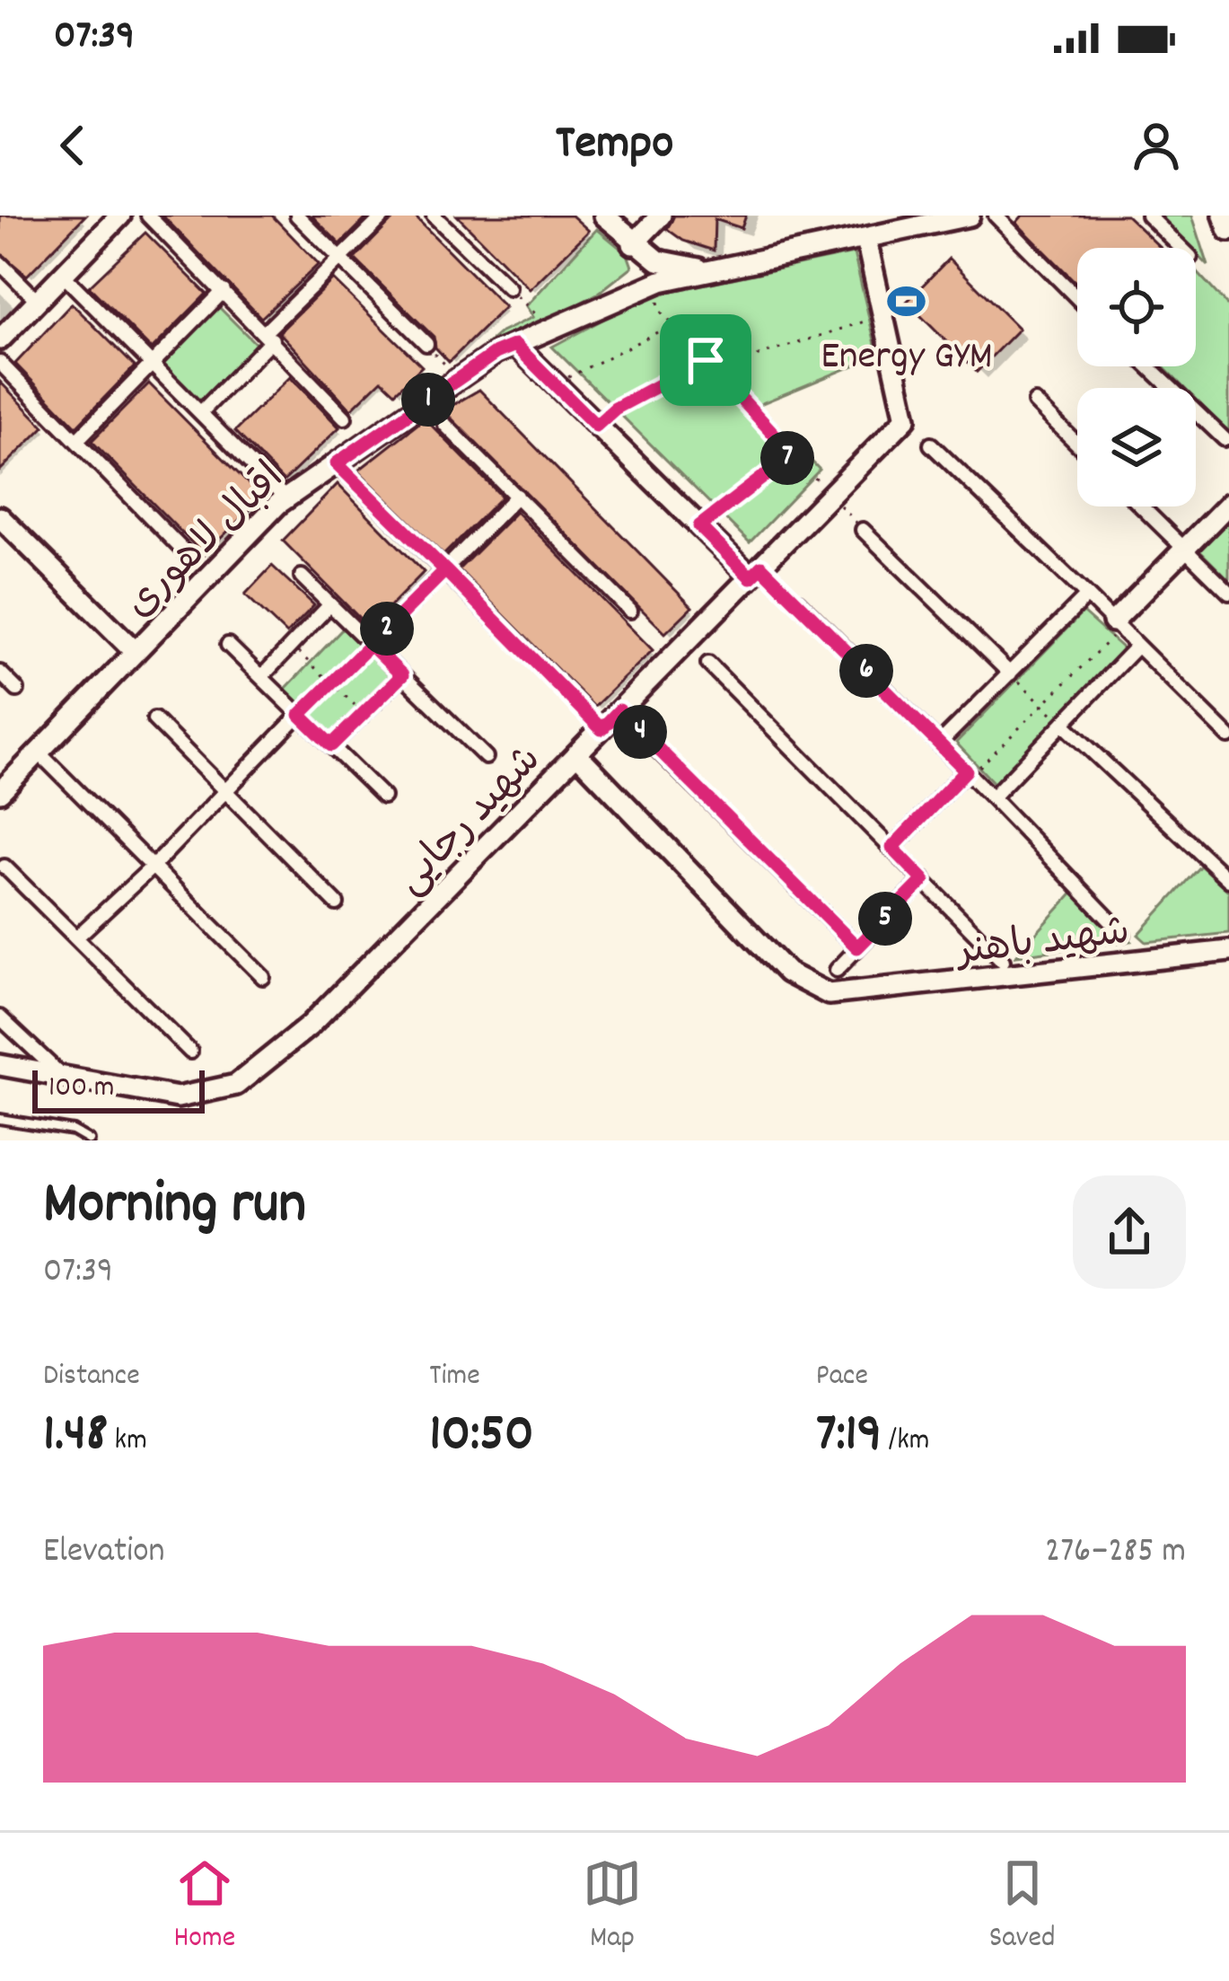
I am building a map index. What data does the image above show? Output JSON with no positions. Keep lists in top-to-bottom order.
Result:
{
  "streets": {
    "street": ["اقبال لاهوری", "شهید رجایی", "شهید باهنر"]
  },
  "crossings": [
    ["شهید رجایی", "شهید باهنر"]
  ],
  "places": {
    "sports": ["Energy GYM"]
  },
  "scale_bar": "100 m",
  "page": {
    "status": "07:39",
    "header": "Tempo",
    "pins": [
      "1",
      "7",
      "2",
      "6",
      "4",
      "5"
    ],
    "scale": "100 m",
    "heading": ["Morning run", "07:39"],
    "stats": [
      ["Distance", "1.48 km"],
      ["Time", "10:50"],
      ["Pace", "7:19 /km"]
    ],
    "chart": ["Elevation", "276–285 m"],
    "tabs": ["Home", "Map", "Saved"]
  }
}
